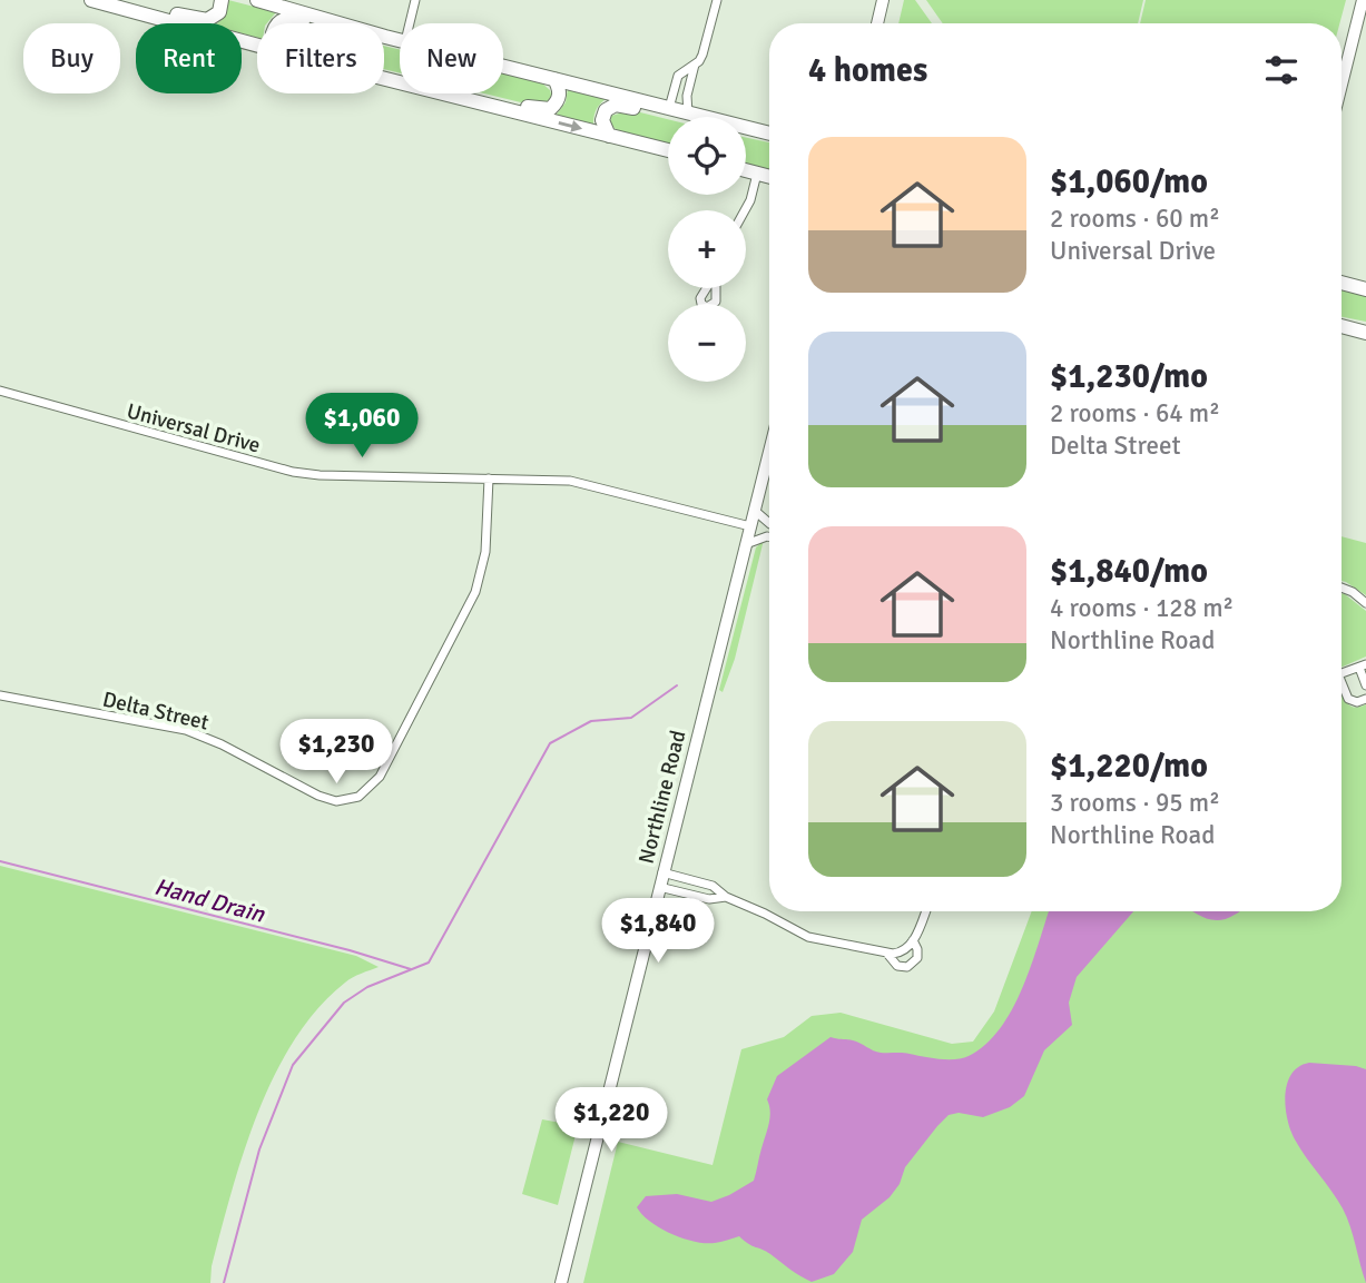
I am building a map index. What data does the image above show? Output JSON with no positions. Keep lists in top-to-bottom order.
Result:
{
  "streets": {
    "main road": ["Northline Road"],
    "street": ["Universal Drive", "Delta Street"]
  },
  "crossings": [
    ["Universal Drive", "Delta Street"],
    ["Universal Drive", "Northline Road"]
  ],
  "water": ["Hand Drain"],
  "page": {
    "chip": [
      "Buy",
      "Rent",
      "Filters",
      "New"
    ],
    "heading": "4 homes",
    "map_buttons": ["+", "−"],
    "list": [
      {
        "name": "$1,060/mo",
        "note": "2 rooms · 60 m² · Universal Drive"
      },
      {
        "name": "$1,230/mo",
        "note": "2 rooms · 64 m² · Delta Street"
      },
      {
        "name": "$1,840/mo",
        "note": "4 rooms · 128 m² · Northline Road"
      },
      {
        "name": "$1,220/mo",
        "note": "3 rooms · 95 m² · Northline Road"
      }
    ],
    "price": [
      "$1,060",
      "$1,230",
      "$1,840",
      "$1,220"
    ]
  }
}
